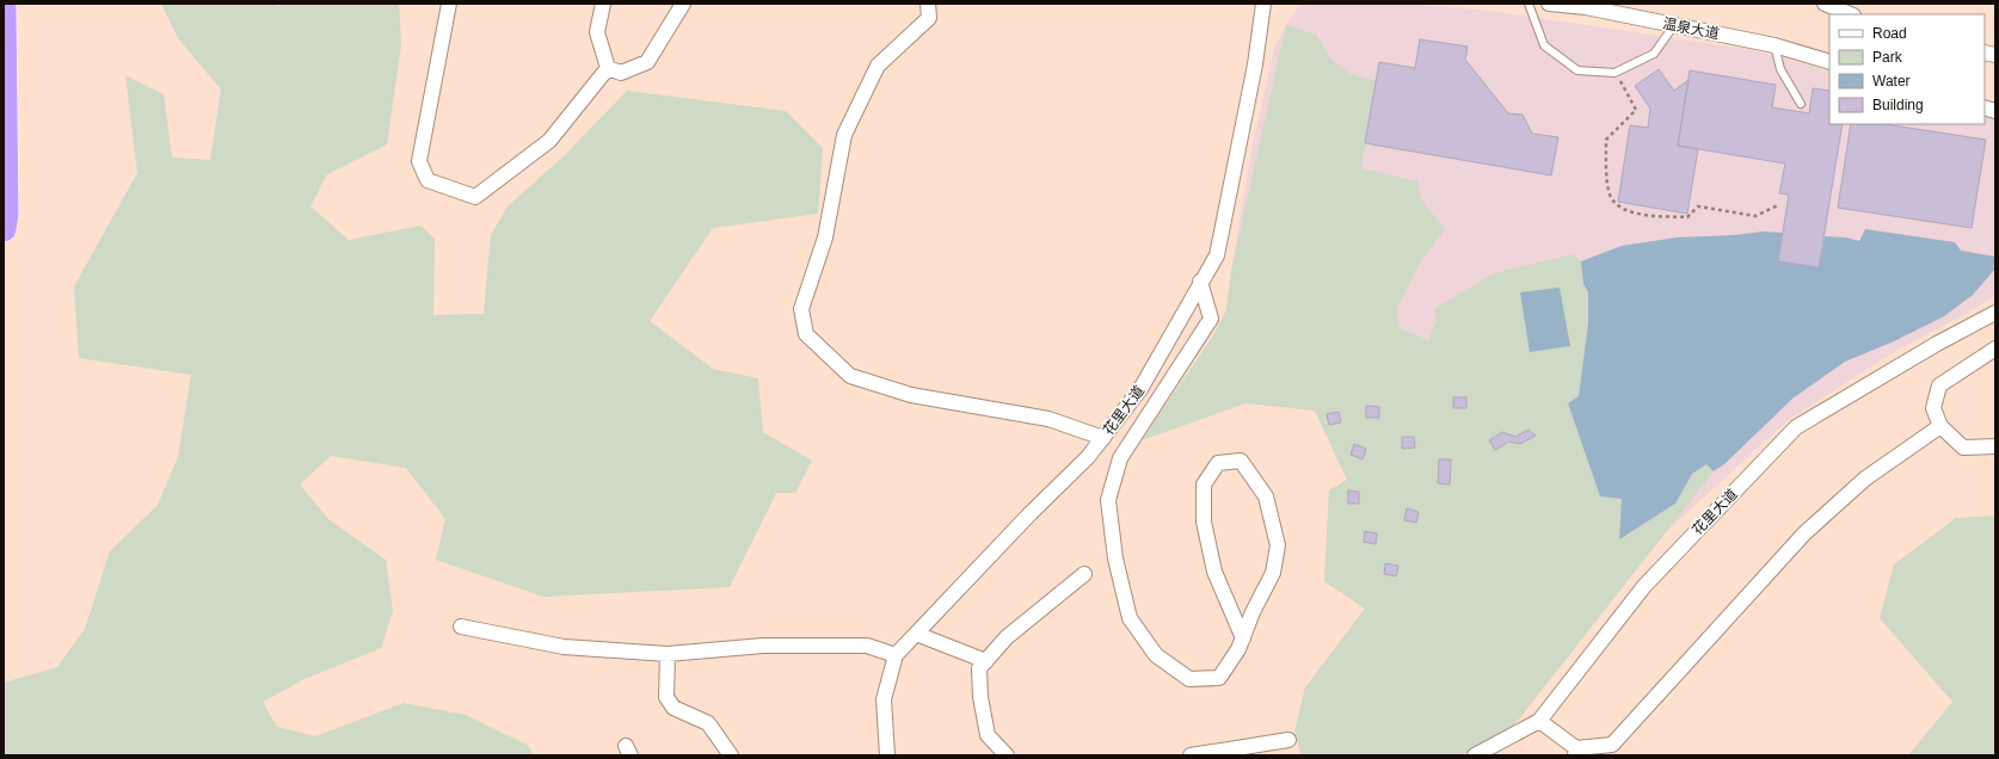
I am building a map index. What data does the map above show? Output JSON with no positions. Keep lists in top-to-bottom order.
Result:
{
  "streets": {
    "street": ["温泉大道", "花里大道"]
  },
  "legend": [
    "Road",
    "Park",
    "Water",
    "Building"
  ]
}
